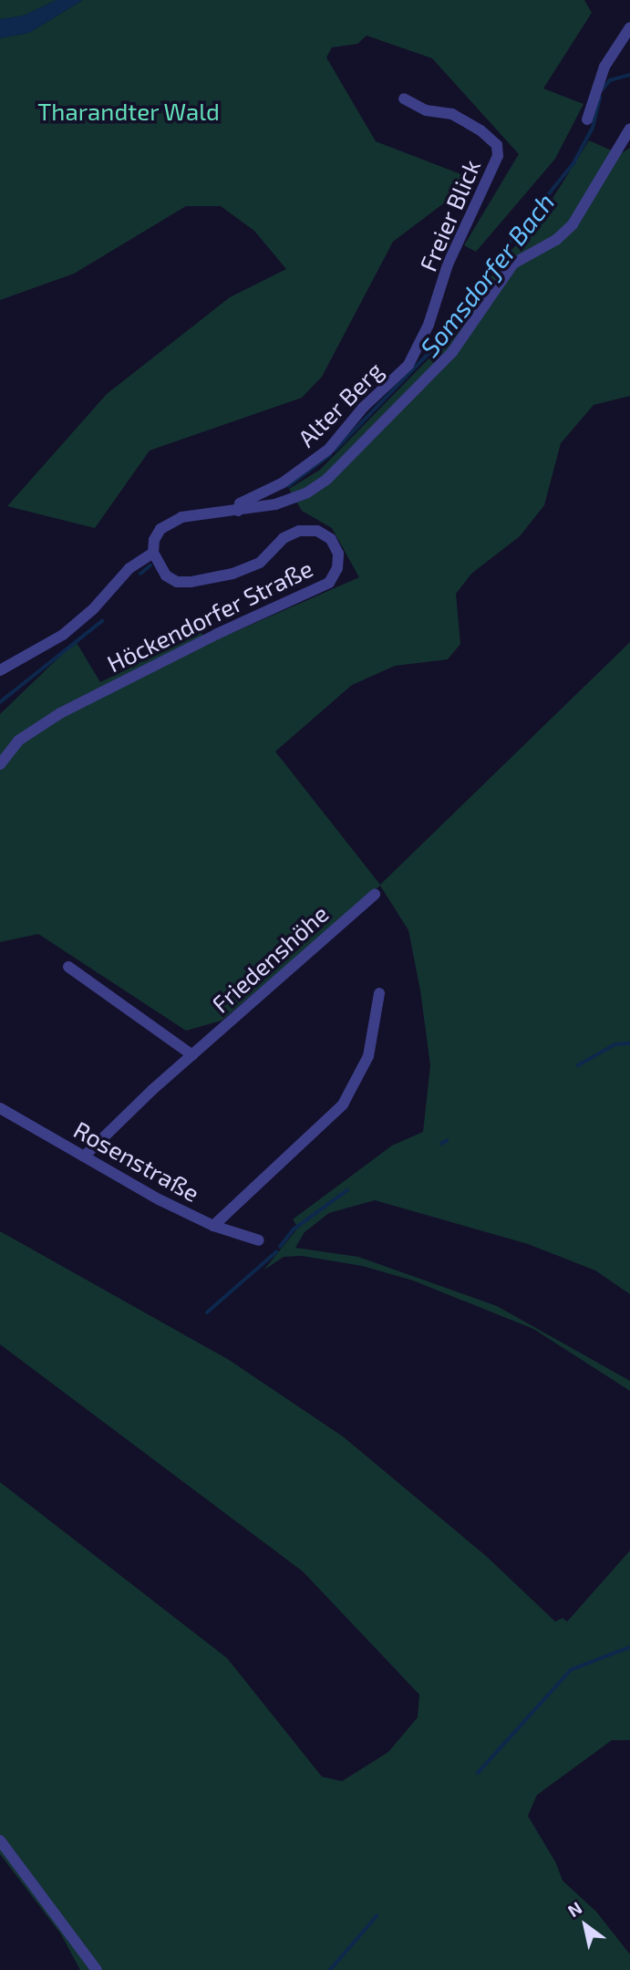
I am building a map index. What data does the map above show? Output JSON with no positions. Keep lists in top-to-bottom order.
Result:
{
  "streets": {
    "street": [
      "Freier Blick",
      "Alter Berg",
      "Höckendorfer Straße",
      "Friedenshöhe",
      "Rosenstraße"
    ]
  },
  "crossings": [
    ["Freier Blick", "Alter Berg"],
    ["Friedenshöhe", "Rosenstraße"]
  ],
  "water": ["Somsdorfer Bach"],
  "parks": ["Tharandter Wald"],
  "north": "top left"
}
